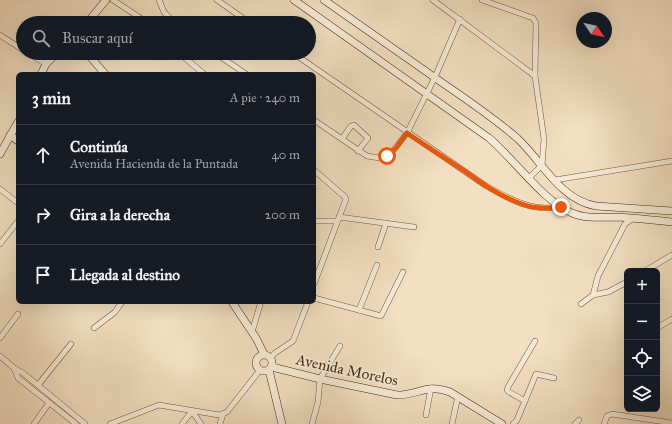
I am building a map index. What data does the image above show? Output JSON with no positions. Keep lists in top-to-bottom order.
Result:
{
  "streets": {
    "main road": ["Avenida Morelos"]
  },
  "north": "bottom right",
  "page": {
    "search": "Buscar aquí",
    "heading": ["3 min", "A pie · 240 m"],
    "list": [
      ["Continúa", "Avenida Hacienda de la Puntada", "40 m"],
      ["Gira a la derecha", "200 m"],
      "Llegada al destino"
    ],
    "map_buttons": ["+", "−"]
  }
}
